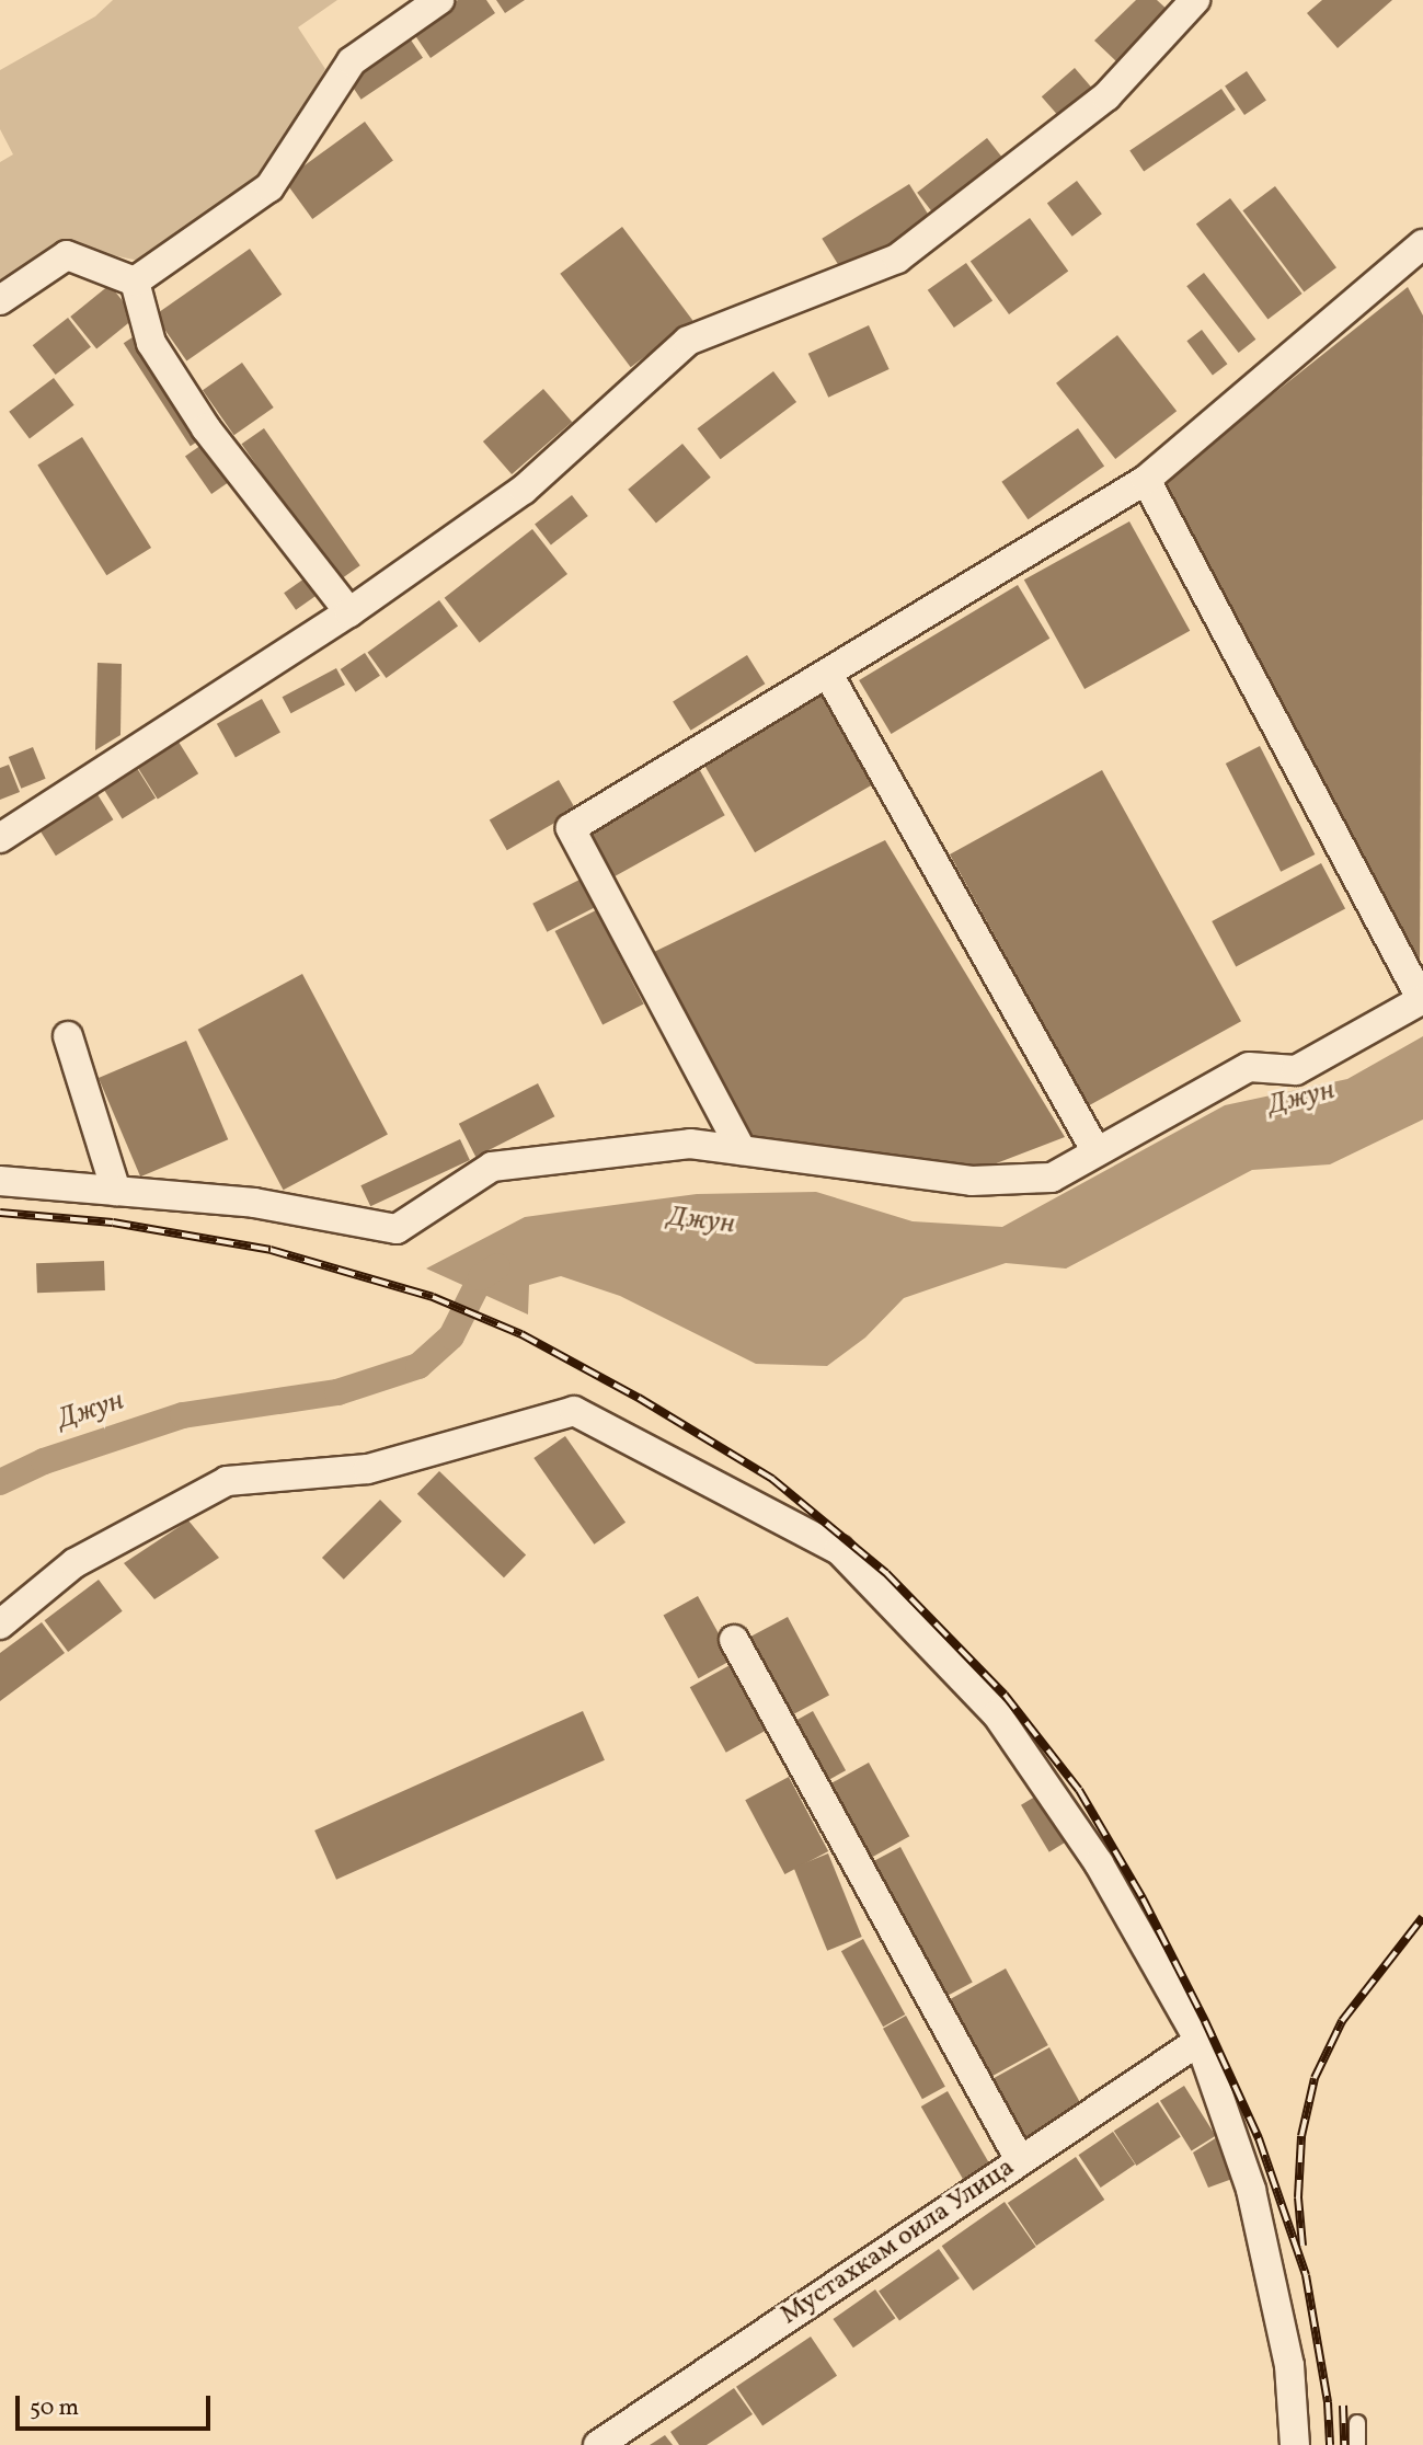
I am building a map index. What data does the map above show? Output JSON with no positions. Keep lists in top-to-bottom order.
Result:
{
  "streets": {
    "street": ["Мустахкам оила Улица"]
  },
  "water": ["Джун"],
  "scale_bar": "50 m"
}
